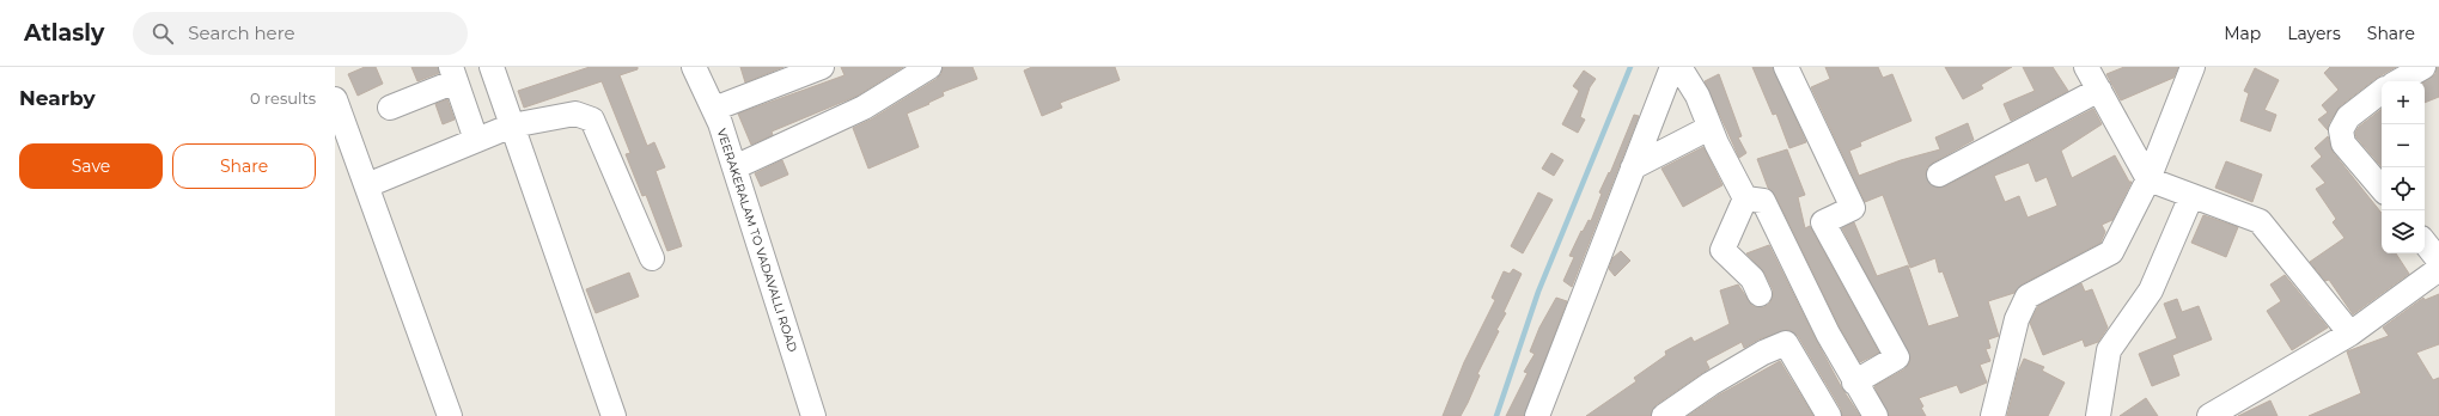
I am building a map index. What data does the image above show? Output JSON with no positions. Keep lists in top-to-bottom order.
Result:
{
  "streets": {
    "street": ["VEERAKERALAM TO VADAVALLI ROAD"]
  },
  "page": {
    "header": "Atlasly",
    "search": "Search here",
    "nav": ["Map", "Layers", "Share"],
    "heading": ["Nearby", "0 results"],
    "map_buttons": ["+", "−"],
    "buttons": ["Save", "Share"]
  }
}
